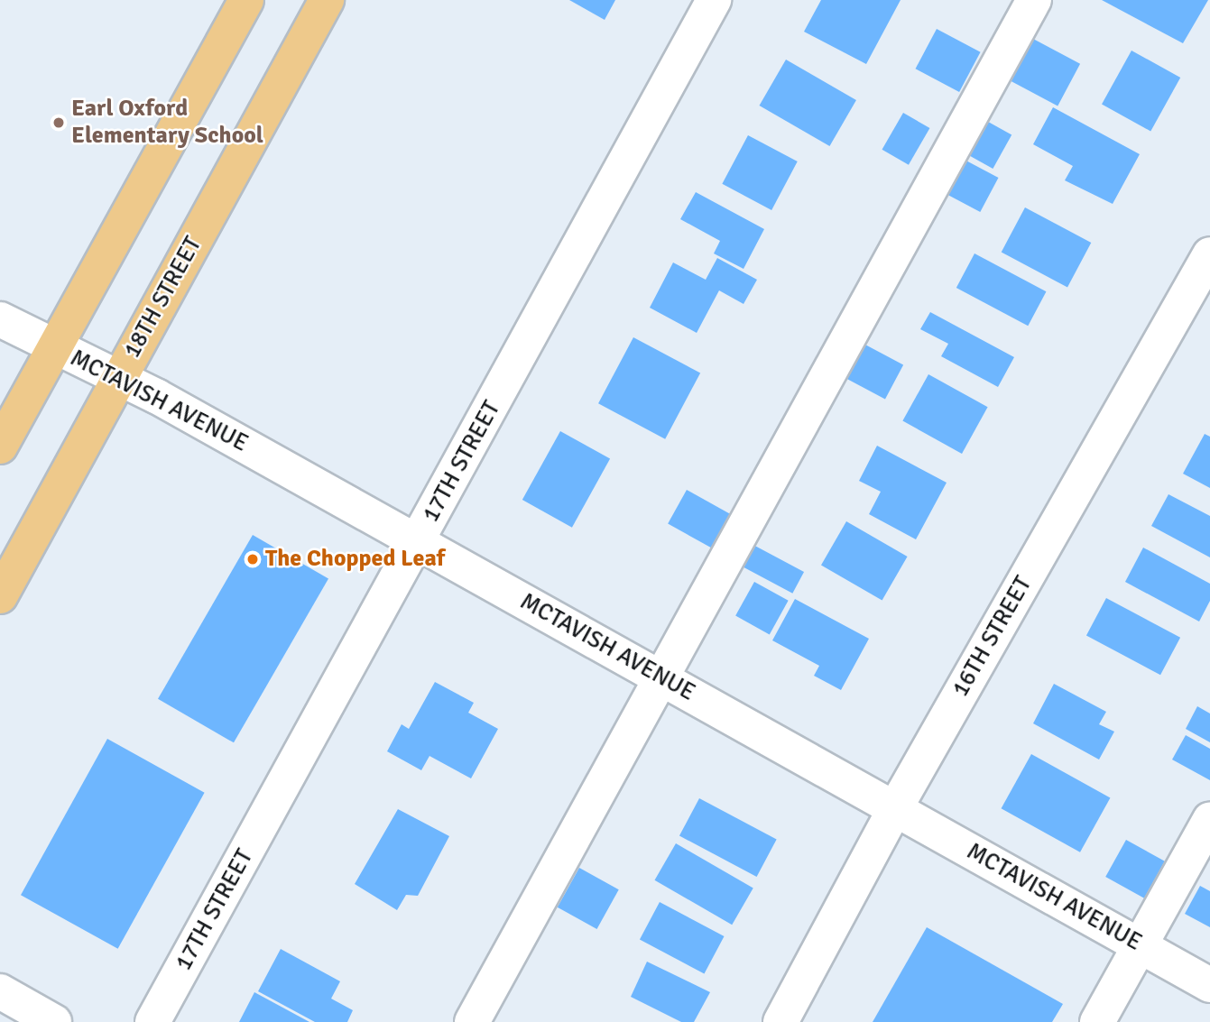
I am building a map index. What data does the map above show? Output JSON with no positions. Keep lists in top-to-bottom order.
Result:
{
  "streets": {
    "main road": ["18TH STREET"],
    "street": ["MCTAVISH AVENUE", "17TH STREET", "16TH STREET"]
  },
  "crossings": [
    ["18TH STREET", "MCTAVISH AVENUE"],
    ["MCTAVISH AVENUE", "17TH STREET"],
    ["MCTAVISH AVENUE", "16TH STREET"]
  ],
  "places": ["Earl Oxford Elementary School", "The Chopped Leaf"]
}
